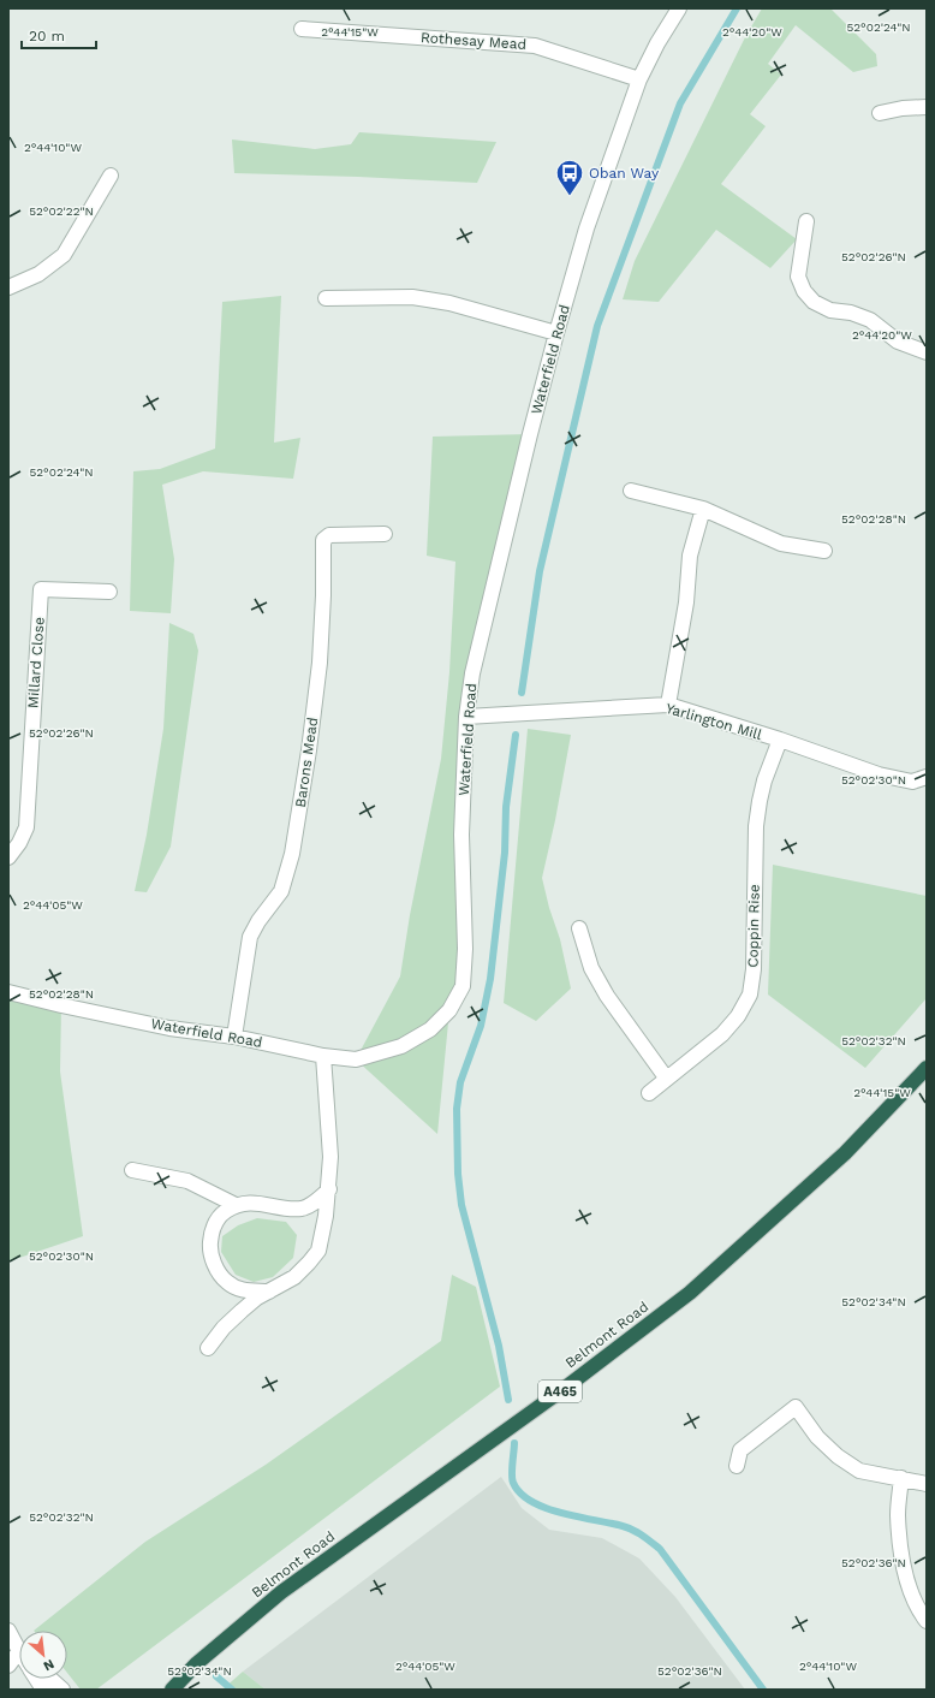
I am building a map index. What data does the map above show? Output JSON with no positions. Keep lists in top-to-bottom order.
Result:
{
  "streets": {
    "highway": ["Belmont Road", "A465"],
    "street": [
      "Rothesay Mead",
      "Waterfield Road",
      "Millard Close",
      "Yarlington Mill",
      "Barons Mead",
      "Coppin Rise"
    ]
  },
  "crossings": [
    ["Rothesay Mead", "Waterfield Road"],
    ["Waterfield Road", "Yarlington Mill"],
    ["Waterfield Road", "Barons Mead"],
    ["Yarlington Mill", "Coppin Rise"]
  ],
  "places": {
    "bus stop": ["Oban Way"]
  },
  "scale_bar": "20 m",
  "north": "bottom right",
  "coordinates": [
    "52°02'24\"N",
    "2°44'15\"W",
    "2°44'20\"W",
    "2°44'10\"W",
    "52°02'22\"N",
    "52°02'26\"N",
    "52°02'28\"N",
    "52°02'30\"N",
    "2°44'05\"W",
    "52°02'32\"N",
    "52°02'34\"N",
    "52°02'36\"N"
  ]
}
